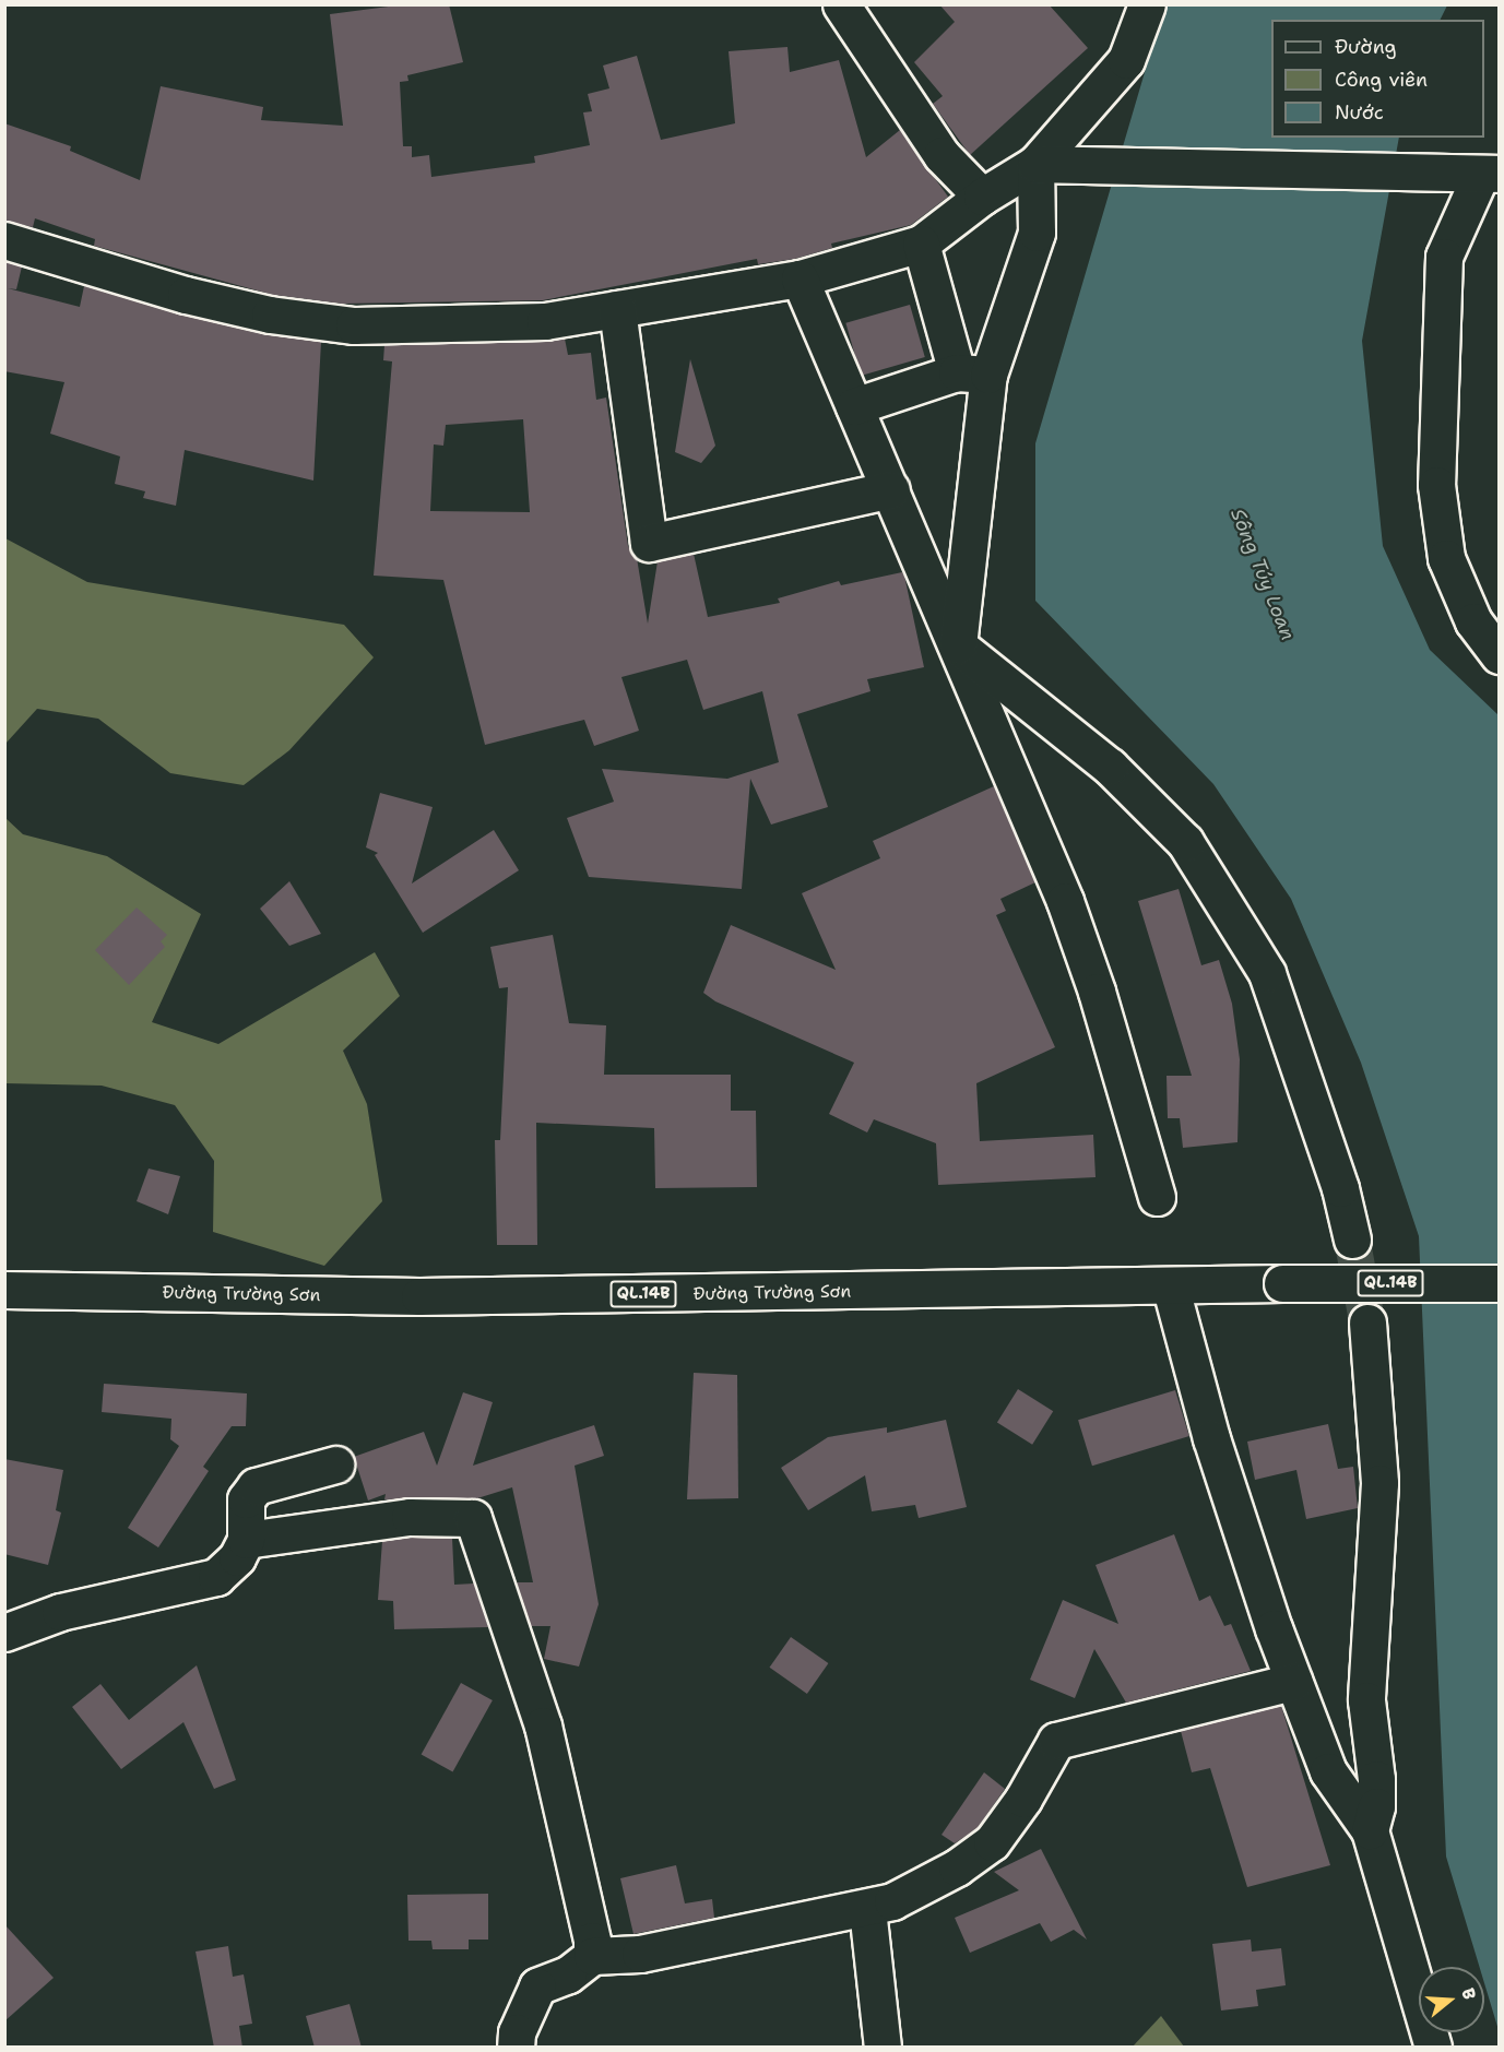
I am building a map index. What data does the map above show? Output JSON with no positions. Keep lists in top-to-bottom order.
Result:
{
  "streets": {
    "main road": ["QL.14B", "Đường Trường Sơn"]
  },
  "water": ["Sông Túy Loan"],
  "legend": ["Đường", "Công viên", "Nước"],
  "north": "right"
}
